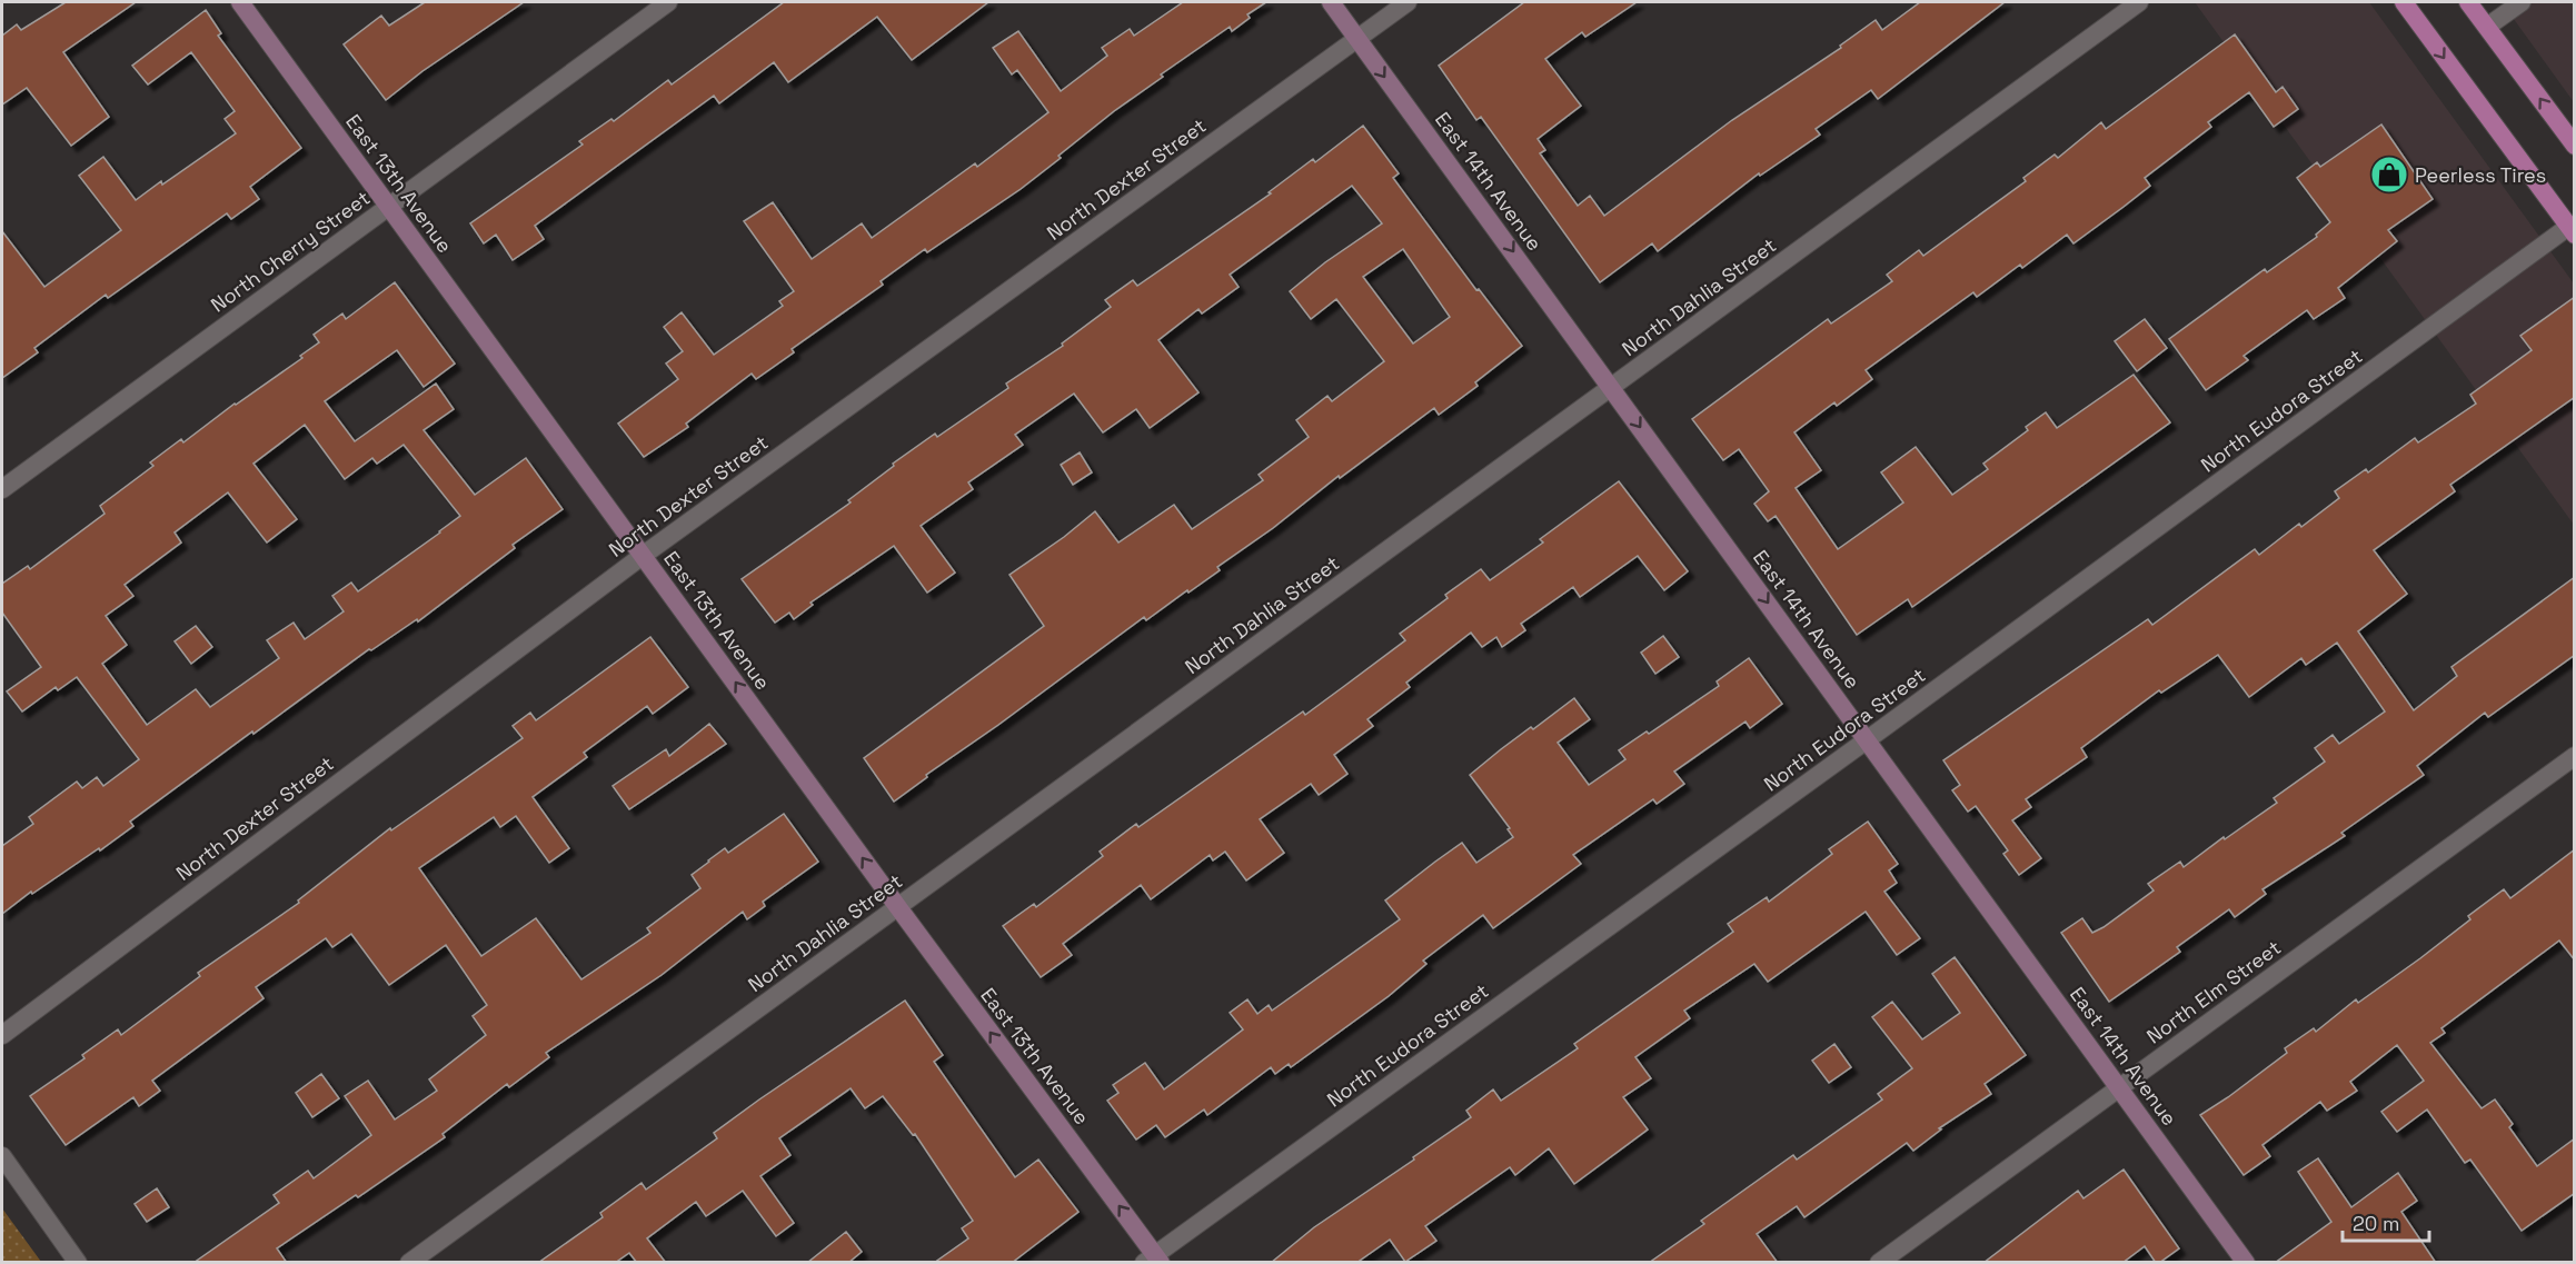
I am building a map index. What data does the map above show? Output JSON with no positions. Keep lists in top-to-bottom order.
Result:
{
  "streets": {
    "main road": ["East 14th Avenue", "East 13th Avenue"],
    "street": [
      "North Dexter Street",
      "North Cherry Street",
      "North Dahlia Street",
      "North Eudora Street",
      "North Elm Street"
    ]
  },
  "crossings": [
    ["North Dexter Street", "East 14th Avenue"],
    ["North Dexter Street", "East 13th Avenue"],
    ["East 14th Avenue", "North Dahlia Street"],
    ["East 14th Avenue", "North Eudora Street"],
    ["East 14th Avenue", "North Elm Street"],
    ["East 13th Avenue", "North Cherry Street"],
    ["East 13th Avenue", "North Dahlia Street"],
    ["East 13th Avenue", "North Eudora Street"]
  ],
  "one_way": ["East 14th Avenue", "East 13th Avenue"],
  "places": {
    "shop": ["Peerless Tires"]
  },
  "scale_bar": "20 m"
}
